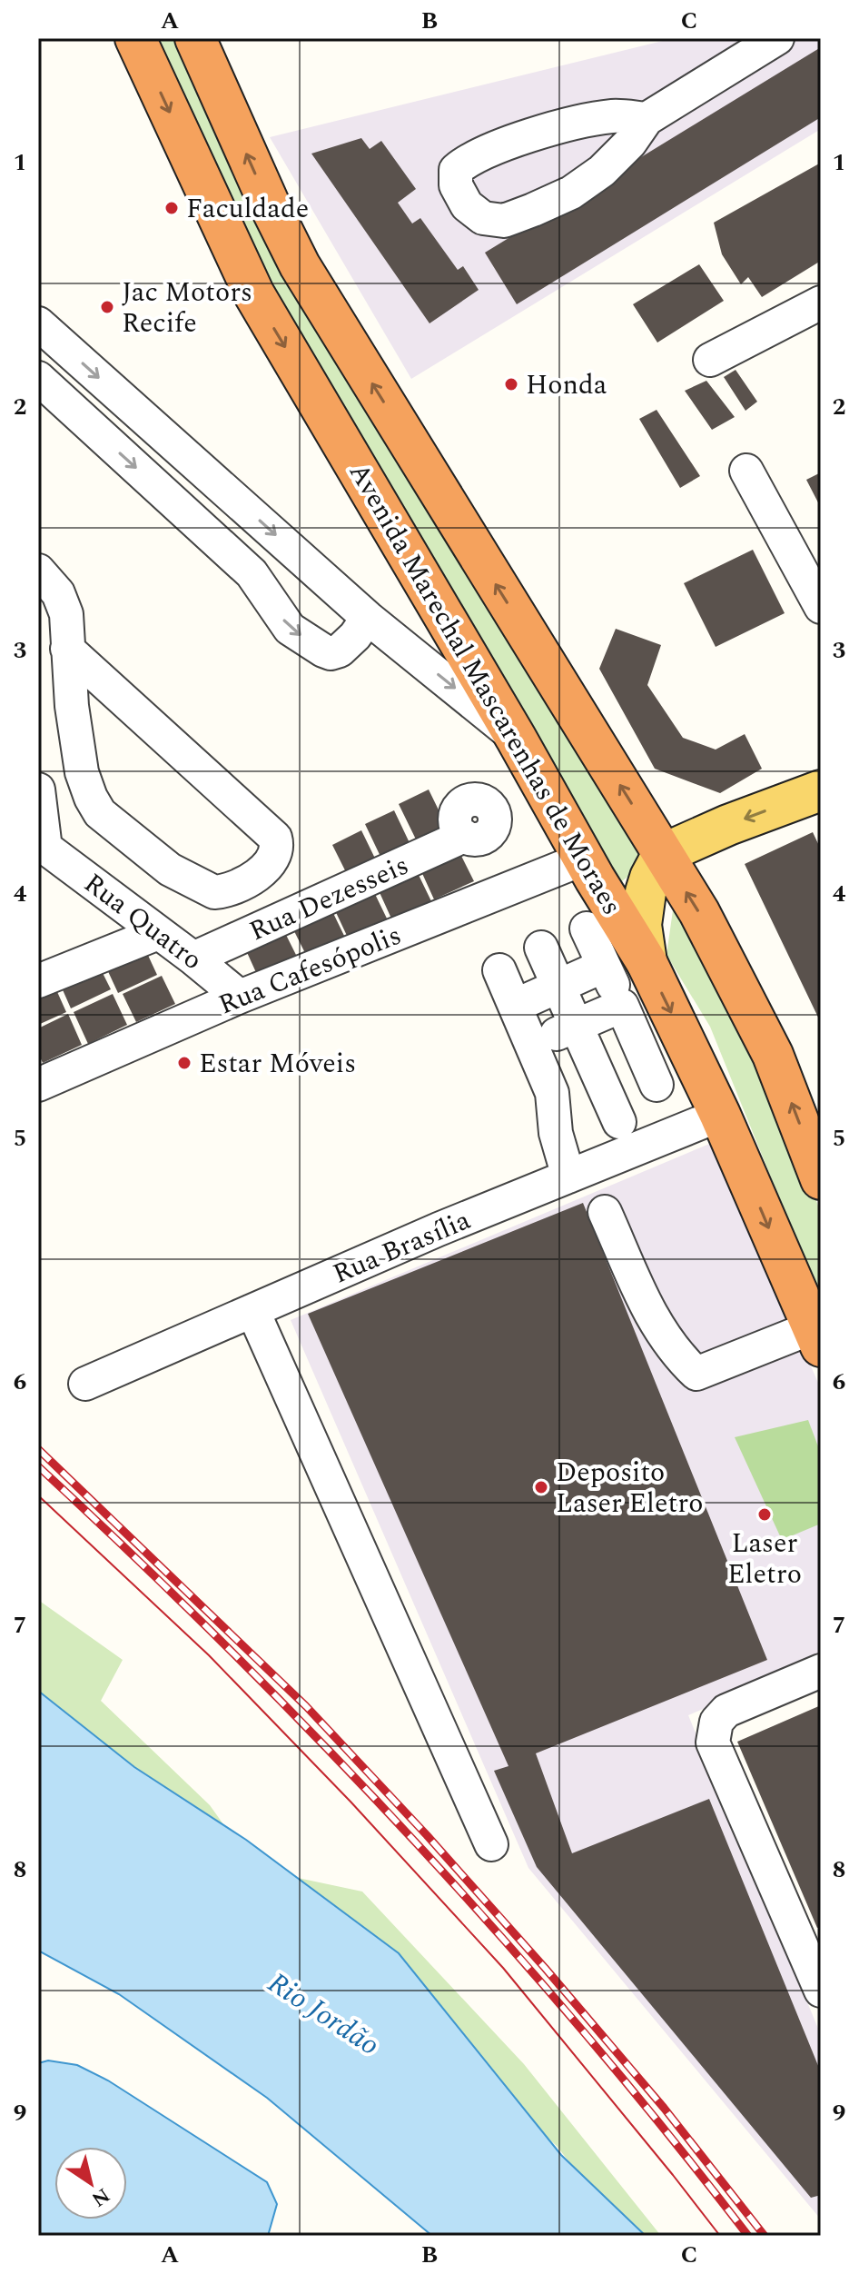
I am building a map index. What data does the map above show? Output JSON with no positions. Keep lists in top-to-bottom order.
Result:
{
  "streets": {
    "highway": ["Avenida Marechal Mascarenhas de Moraes"],
    "street": [
      "Rua Dezesseis",
      "Rua Quatro",
      "Rua Cafesópolis",
      "Rua Brasília"
    ]
  },
  "crossings": [
    ["Avenida Marechal Mascarenhas de Moraes", "Rua Cafesópolis"],
    ["Avenida Marechal Mascarenhas de Moraes", "Rua Brasília"],
    ["Rua Dezesseis", "Rua Quatro"],
    ["Rua Quatro", "Rua Cafesópolis"]
  ],
  "water": ["Rio Jordão"],
  "places": [
    "Faculdade",
    "Jac Motors Recife",
    "Honda",
    "Estar Móveis",
    "Deposito Laser Eletro",
    "Laser Eletro"
  ],
  "north": "bottom right",
  "grid": {
    "columns": ["A", "B", "C"],
    "rows": [
      "1",
      "2",
      "3",
      "4",
      "5",
      "6",
      "7",
      "8",
      "9"
    ]
  }
}
